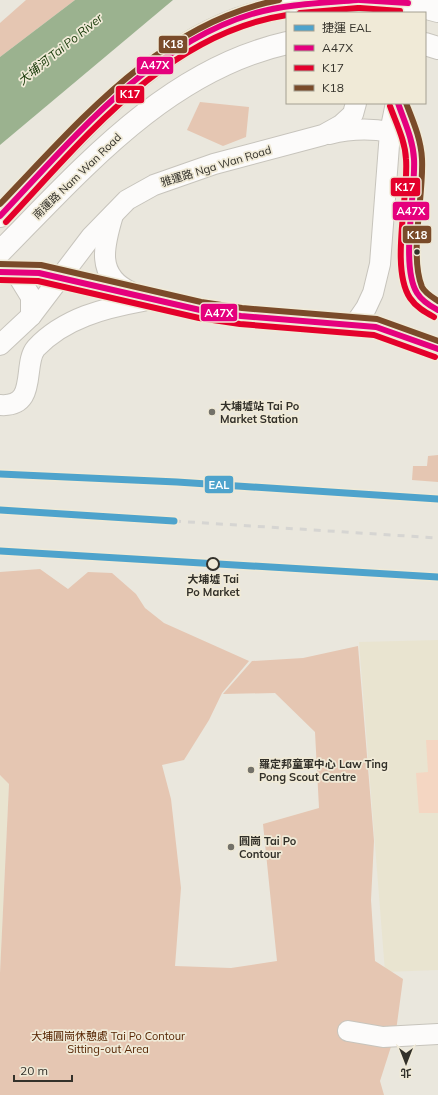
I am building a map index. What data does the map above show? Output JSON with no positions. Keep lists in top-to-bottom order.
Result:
{
  "streets": {
    "main road": ["南運路 Nam Wan Road"],
    "street": ["雅運路 Nga Wan Road"]
  },
  "water": ["大埔河 Tai Po River"],
  "parks": ["大埔圓崗休憩處 Tai Po Contour Sitting-out Area"],
  "places": [
    "大埔墟站 Tai Po Market Station",
    "大埔墟 Tai Po Market",
    "羅定邦童軍中心 Law Ting Pong Scout Centre",
    "圓崗 Tai Po Contour"
  ],
  "lines": [
    "transit line A47X",
    "transit line K18",
    "transit line K17",
    "metro line EAL"
  ],
  "legend": [
    "捷運 EAL",
    "A47X",
    "K17",
    "K18"
  ],
  "scale_bar": "20 m",
  "north": "bottom"
}
